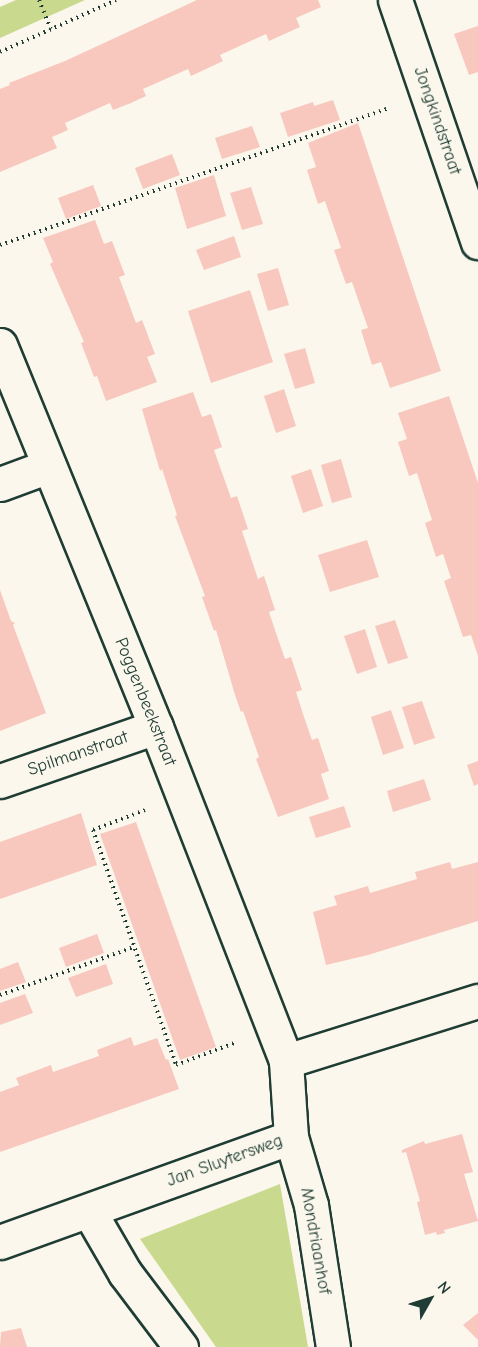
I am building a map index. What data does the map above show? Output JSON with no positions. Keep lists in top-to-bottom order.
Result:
{
  "streets": {
    "street": [
      "Jongkindstraat",
      "Poggenbeekstraat",
      "Spilmanstraat",
      "Jan Sluytersweg",
      "Mondriaanhof"
    ]
  },
  "crossings": [
    ["Poggenbeekstraat", "Spilmanstraat"],
    ["Poggenbeekstraat", "Jan Sluytersweg"],
    ["Jan Sluytersweg", "Mondriaanhof"]
  ],
  "north": "top right"
}
